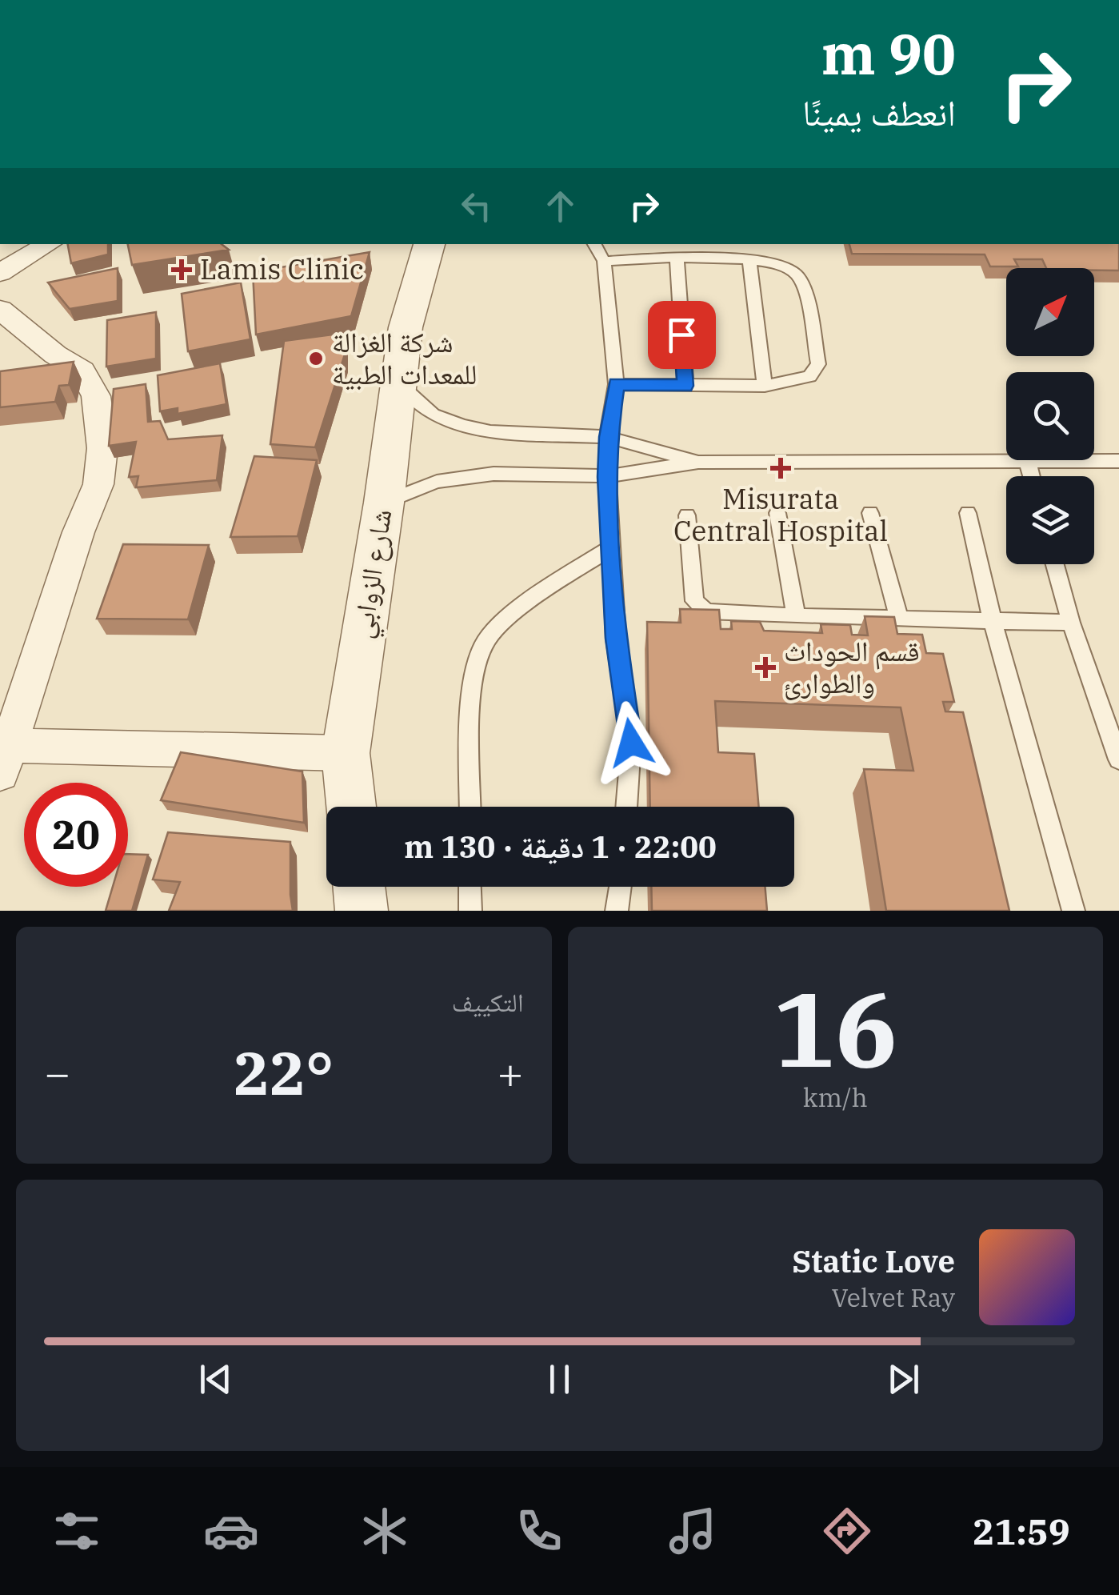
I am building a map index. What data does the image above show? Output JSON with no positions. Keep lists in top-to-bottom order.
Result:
{
  "streets": {
    "street": ["شارع الزوابي"]
  },
  "places": {
    "health": ["Lamis Clinic", "Misurata Central Hospital", "قسم الحوداث والطوارئ"],
    "other": ["شركة الغزالة للمعدات الطبية"]
  },
  "north": "top right",
  "page": {
    "turn": ["90 m", "انعطف يمينًا"],
    "limit": "20",
    "trip": "22:00 · 1 دقيقة · 130 m",
    "tile": [
      ["16", "km/h"],
      "التكييف"
    ],
    "heat": ["−", "22°", "+"],
    "song": ["Static Love", "Velvet Ray"],
    "tabs": "21:59"
  }
}
